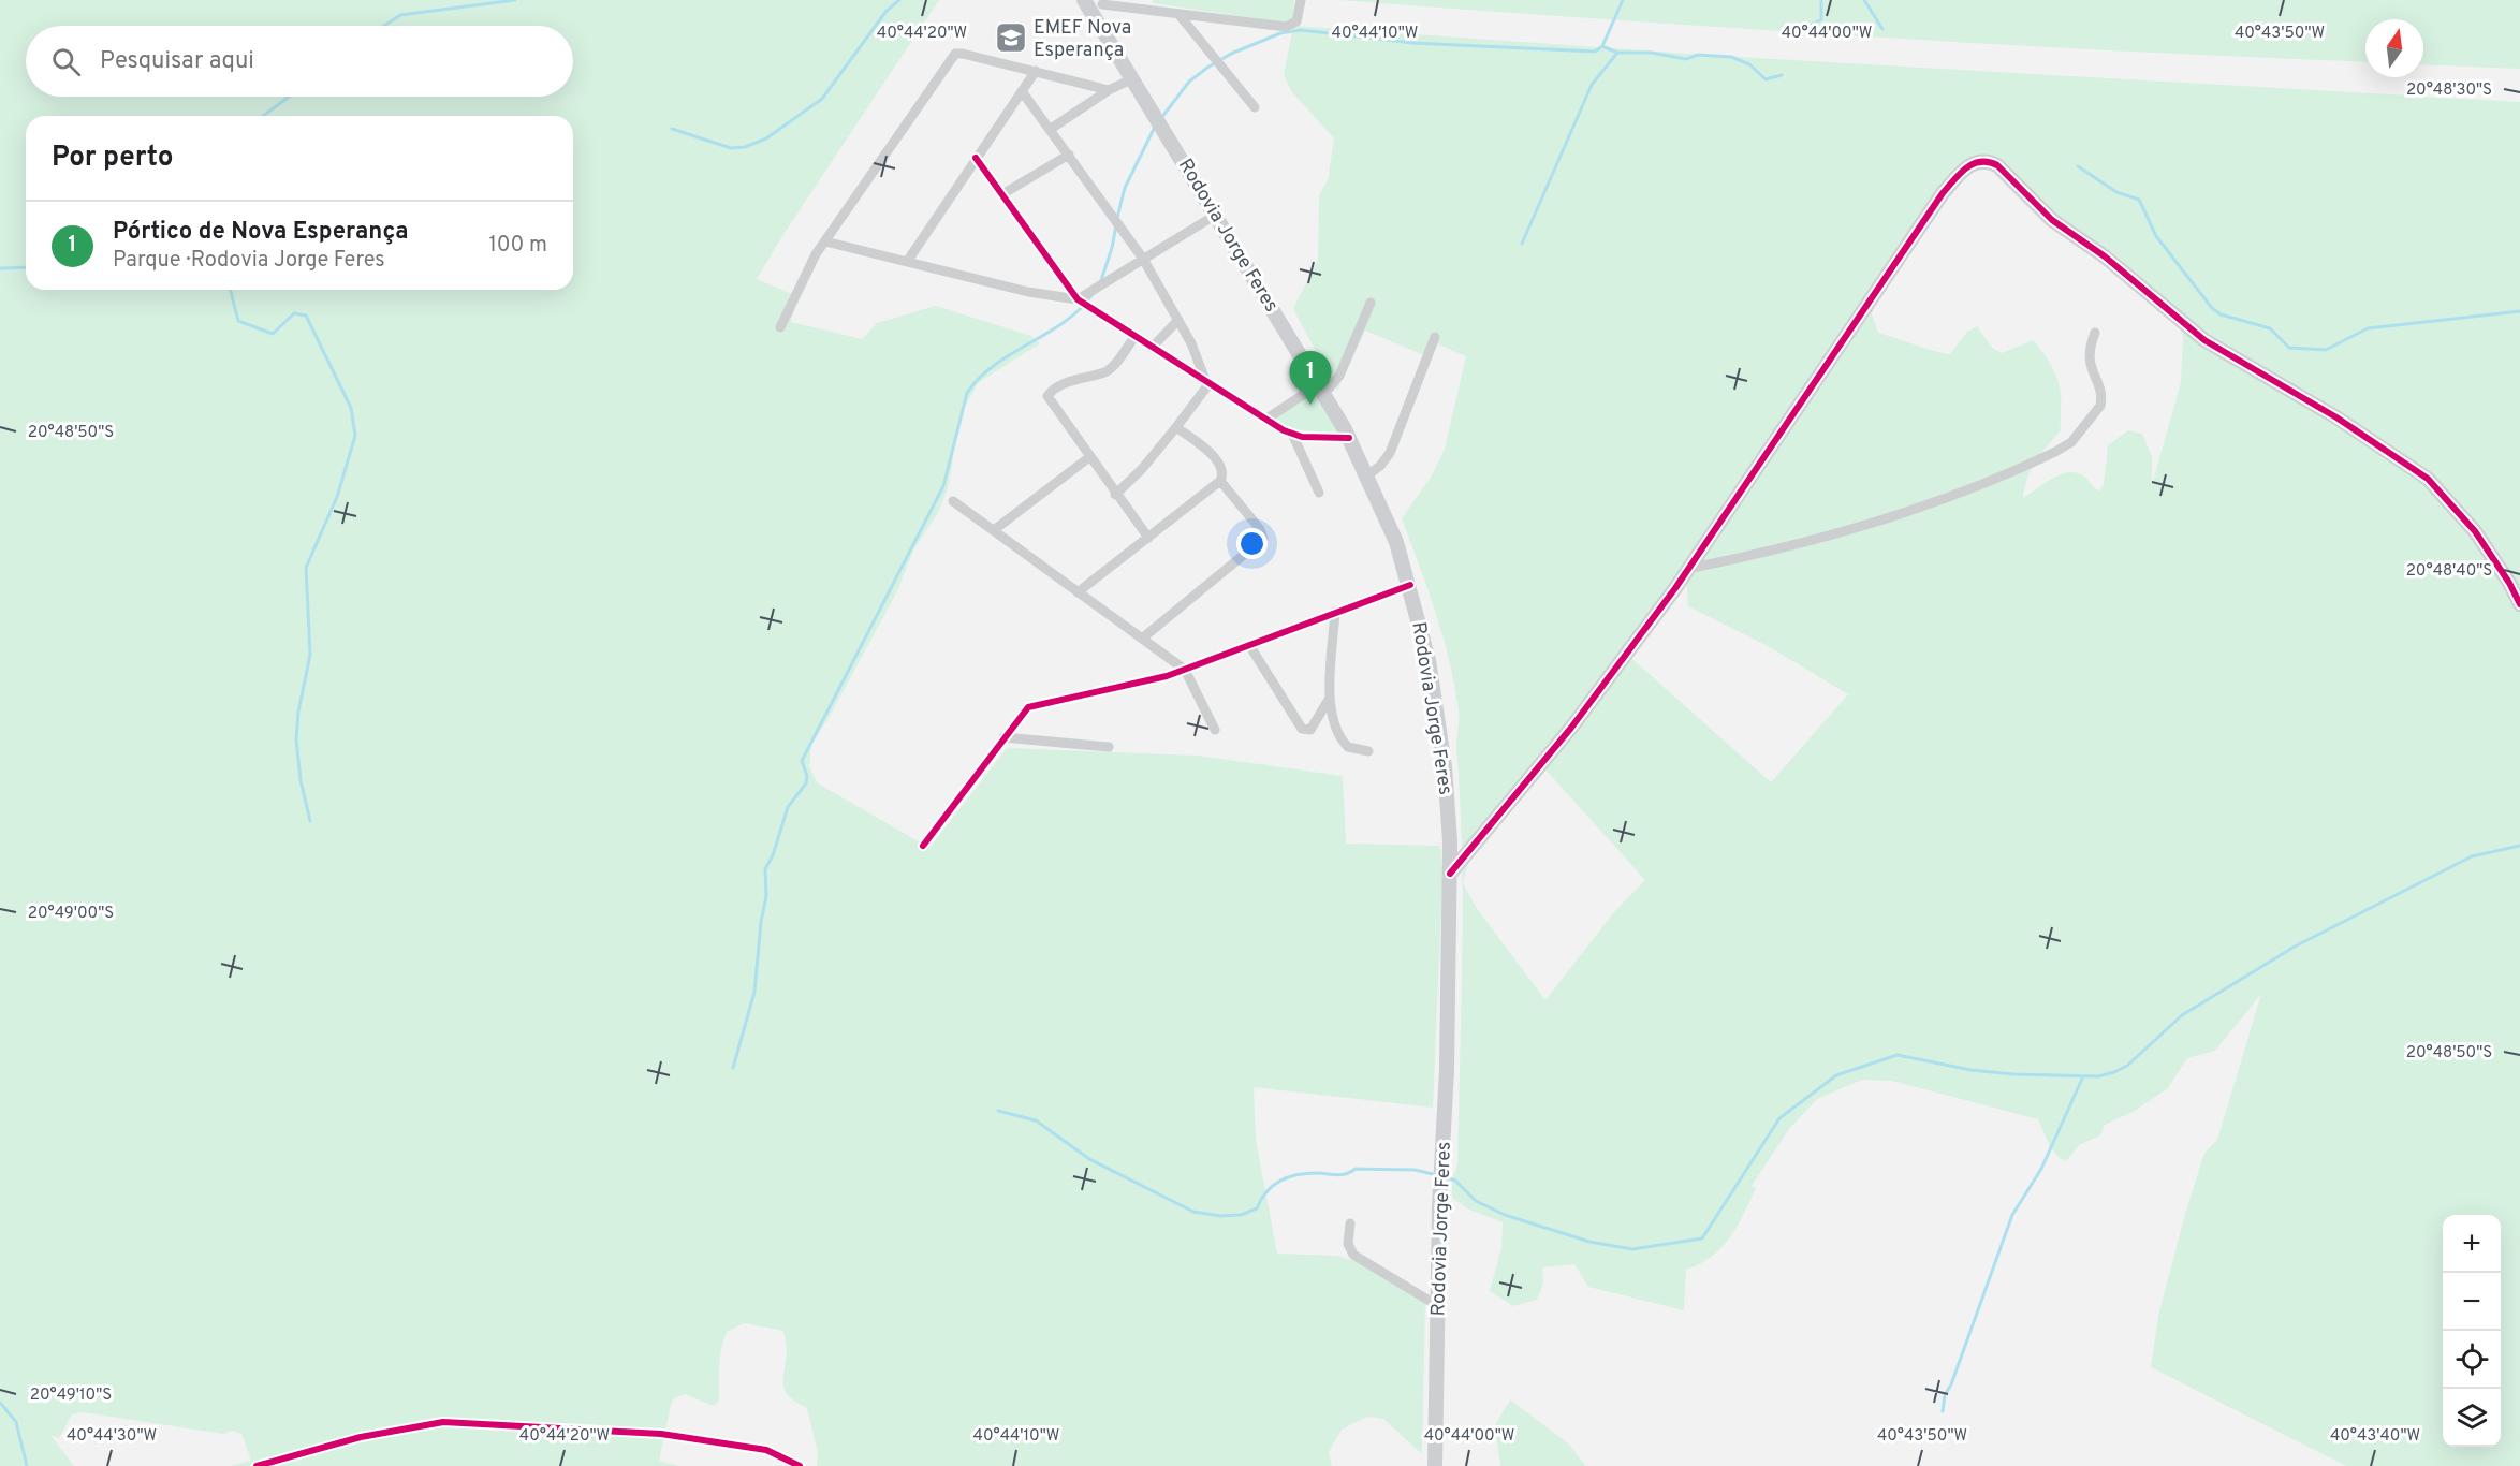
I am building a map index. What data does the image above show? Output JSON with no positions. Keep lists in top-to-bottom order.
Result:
{
  "streets": {
    "street": ["Rodovia Jorge Feres"]
  },
  "places": {
    "school or university": ["EMEF Nova Esperança"]
  },
  "north": "top",
  "page": {
    "search": "Pesquisar aqui",
    "heading": "Por perto",
    "list": [
      {
        "mark": "1",
        "name": "Pórtico de Nova Esperança",
        "note": "Parque · Rodovia Jorge Feres",
        "value": "100 m"
      }
    ],
    "pins": "1",
    "map_buttons": ["+", "−"]
  },
  "coordinates": [
    "40°44'20\"W",
    "40°44'10\"W",
    "40°44'00\"W",
    "40°43'50\"W",
    "20°48'30\"S",
    "20°48'50\"S",
    "20°48'40\"S",
    "20°49'00\"S",
    "20°49'10\"S",
    "40°44'30\"W",
    "40°43'40\"W"
  ]
}
